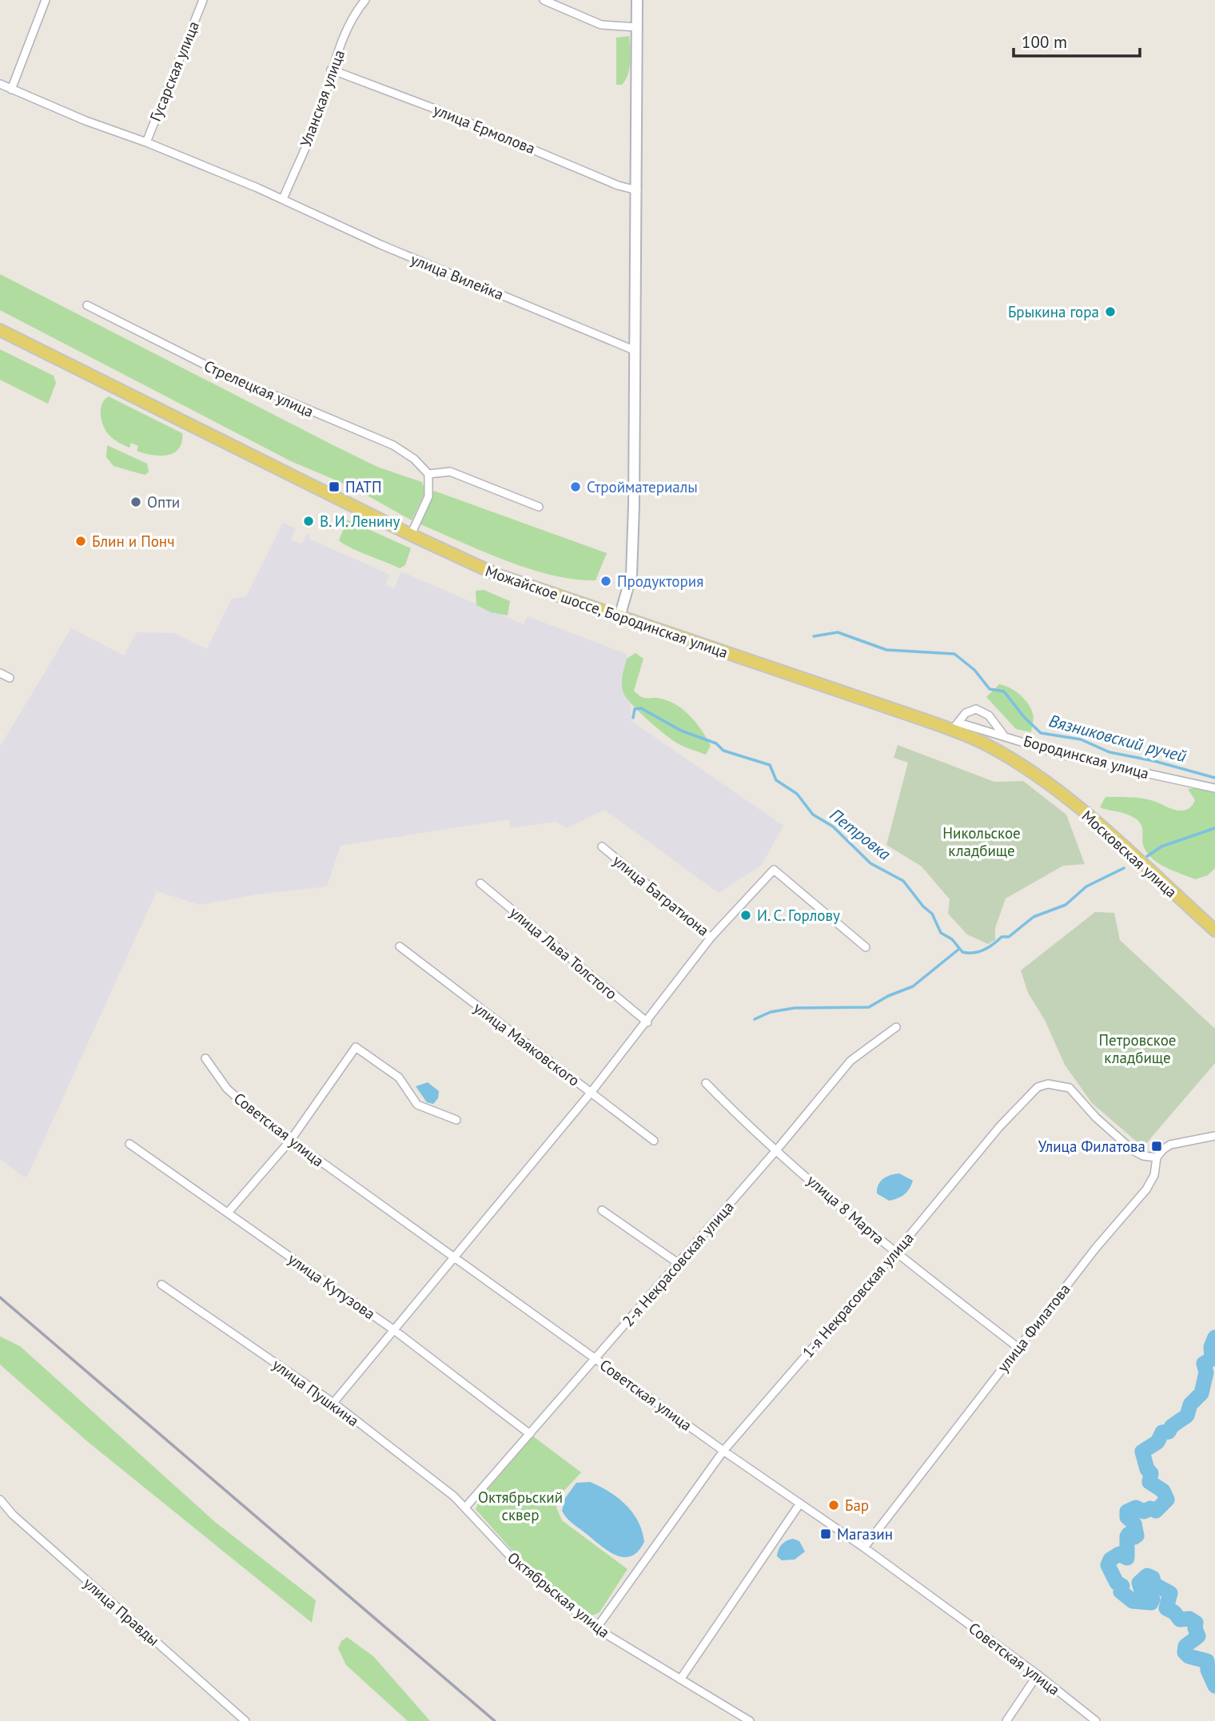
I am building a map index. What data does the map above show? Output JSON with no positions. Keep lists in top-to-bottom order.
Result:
{
  "streets": {
    "main road": ["Можайское шоссе, Бородинская улица", "Московская улица"],
    "street": [
      "Гусарская улица",
      "Уланская улица",
      "улица Ермолова",
      "улица Вилейка",
      "Стрелецкая улица",
      "Бородинская улица",
      "улица Багратиона",
      "улица Льва Толстого",
      "улица Маяковского",
      "Советская улица",
      "улица 8 Марта",
      "2-я Некрасовская улица",
      "улица Кутузова",
      "1-я Некрасовская улица",
      "улица Филатова",
      "улица Пушкина",
      "Октябрьская улица",
      "улица Правды"
    ]
  },
  "crossings": [
    ["Гусарская улица", "улица Вилейка"],
    ["Уланская улица", "улица Ермолова"],
    ["Уланская улица", "улица Вилейка"],
    ["Можайское шоссе, Бородинская улица", "Бородинская улица"],
    ["Можайское шоссе, Бородинская улица", "Московская улица"],
    ["Советская улица", "2-я Некрасовская улица"],
    ["Советская улица", "1-я Некрасовская улица"],
    ["Советская улица", "улица Филатова"],
    ["улица 8 Марта", "2-я Некрасовская улица"],
    ["улица 8 Марта", "1-я Некрасовская улица"],
    ["улица 8 Марта", "улица Филатова"],
    ["2-я Некрасовская улица", "улица Кутузова"],
    ["2-я Некрасовская улица", "улица Пушкина"],
    ["2-я Некрасовская улица", "Октябрьская улица"],
    ["1-я Некрасовская улица", "улица Филатова"],
    ["1-я Некрасовская улица", "Октябрьская улица"],
    ["улица Пушкина", "Октябрьская улица"]
  ],
  "water": ["Вязниковский ручей", "Петровка"],
  "parks": ["Никольское кладбище", "Петровское кладбище", "Октябрьский сквер"],
  "places": {
    "other": [
      "Брыкина гора",
      "Стройматериалы",
      "Опти",
      "В. И. Ленину",
      "Блин и Понч",
      "Продуктория",
      "И. С. Горлову",
      "Бар"
    ],
    "transit": ["ПАТП", "Улица Филатова", "Магазин"]
  },
  "scale_bar": "100 m"
}
